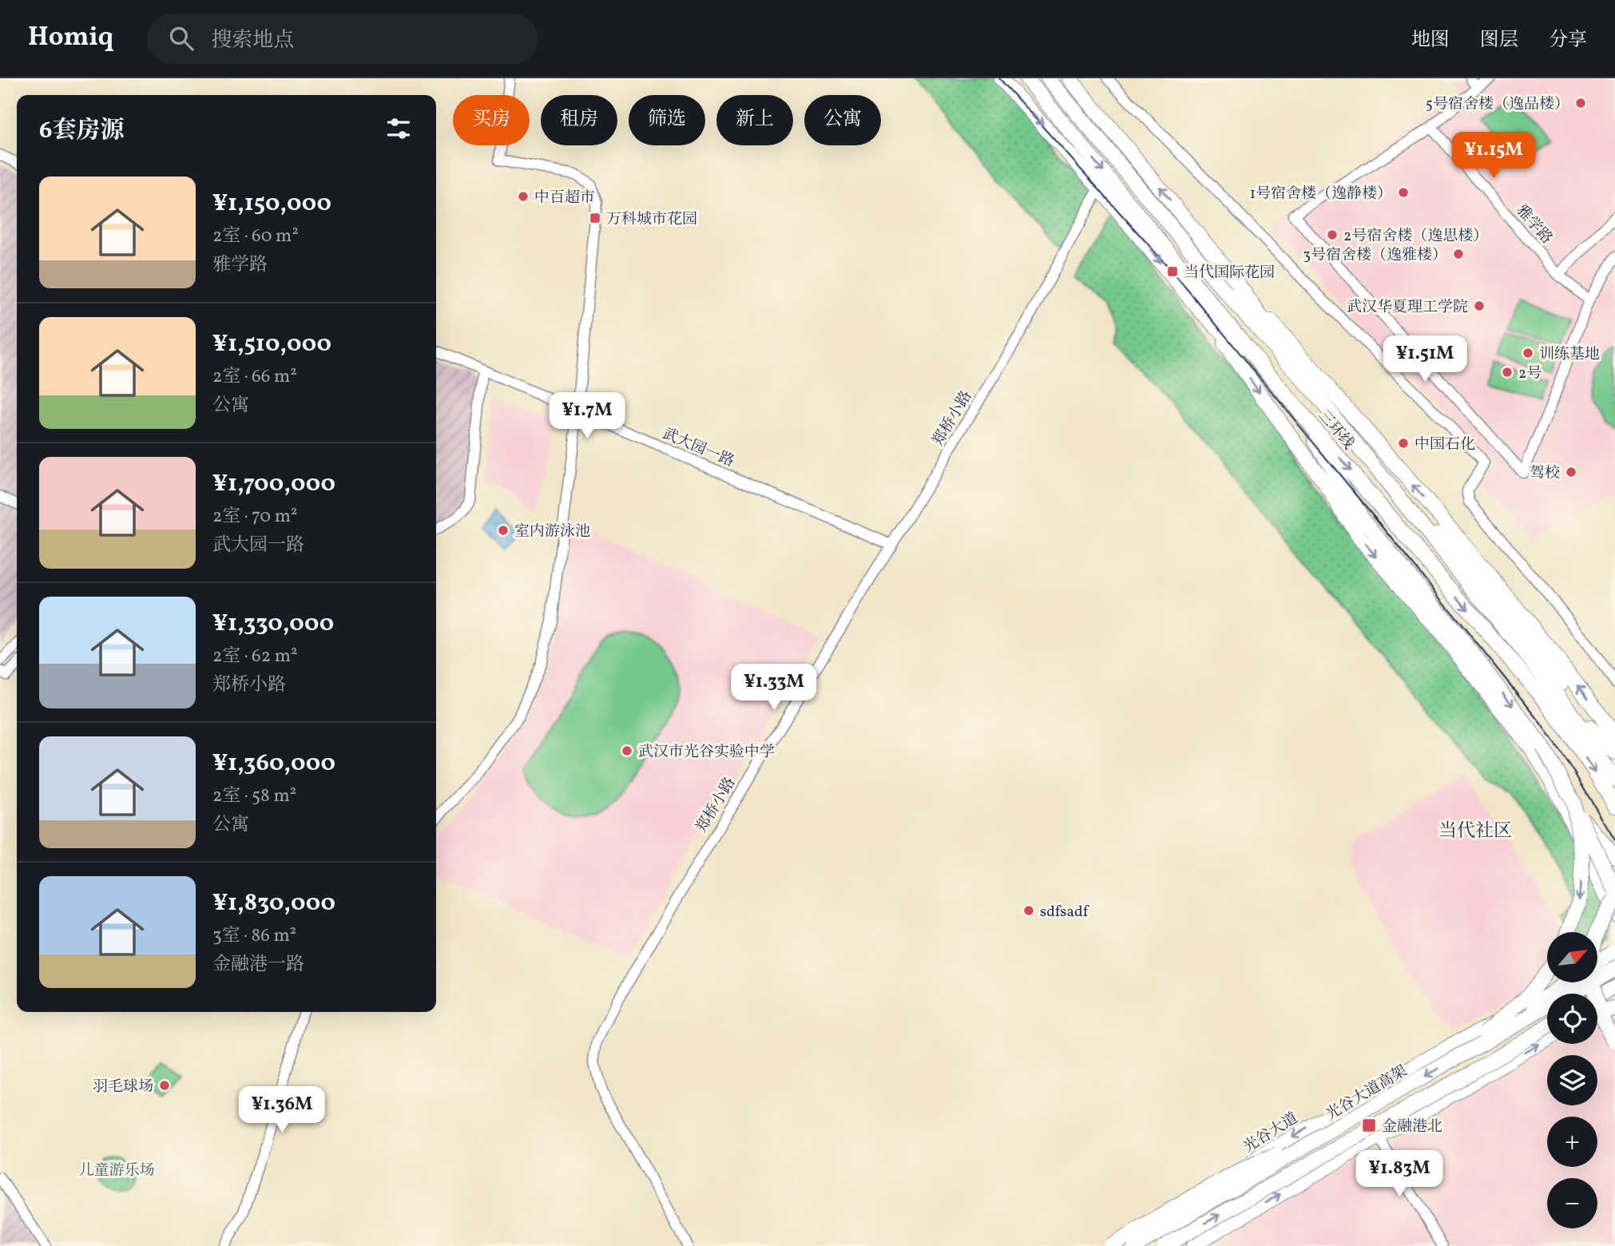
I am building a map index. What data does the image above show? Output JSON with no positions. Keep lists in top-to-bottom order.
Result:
{
  "streets": {
    "highway": ["三环线", "光谷大道高架"],
    "main road": ["光谷大道"],
    "street": ["雅学路", "郑桥小路", "武大园一路"]
  },
  "crossings": [
    ["郑桥小路", "武大园一路"],
    ["光谷大道高架", "光谷大道"]
  ],
  "districts": ["当代社区"],
  "parks": ["儿童游乐场"],
  "places": {
    "other": [
      "5号宿舍楼（逸品楼）",
      "1号宿舍楼（逸静楼）",
      "中百超市",
      "2号宿舍楼（逸思楼）",
      "3号宿舍楼（逸雅楼）",
      "武汉华夏理工学院",
      "训练基地",
      "2号",
      "中国石化",
      "驾校",
      "室内游泳池",
      "武汉市光谷实验中学",
      "sdfsadf",
      "羽毛球场"
    ],
    "transit": ["万科城市花园", "当代国际花园", "金融港北"]
  },
  "north": "top right",
  "page": {
    "header": "Homiq",
    "search": "搜索地点",
    "nav": ["地图", "图层", "分享"],
    "chip": [
      "买房",
      "租房",
      "筛选",
      "新上",
      "公寓"
    ],
    "heading": "6套房源",
    "price": [
      "¥1.15M",
      "¥1.51M",
      "¥1.7M",
      "¥1.33M",
      "¥1.36M",
      "¥1.83M"
    ],
    "list": [
      {
        "name": "¥1,150,000",
        "note": "2室 · 60 m² · 雅学路"
      },
      {
        "name": "¥1,510,000",
        "note": "2室 · 66 m² · 公寓"
      },
      {
        "name": "¥1,700,000",
        "note": "2室 · 70 m² · 武大园一路"
      },
      {
        "name": "¥1,330,000",
        "note": "2室 · 62 m² · 郑桥小路"
      },
      {
        "name": "¥1,360,000",
        "note": "2室 · 58 m² · 公寓"
      },
      {
        "name": "¥1,830,000",
        "note": "3室 · 86 m² · 金融港一路"
      }
    ],
    "map_buttons": ["+", "−"]
  }
}
